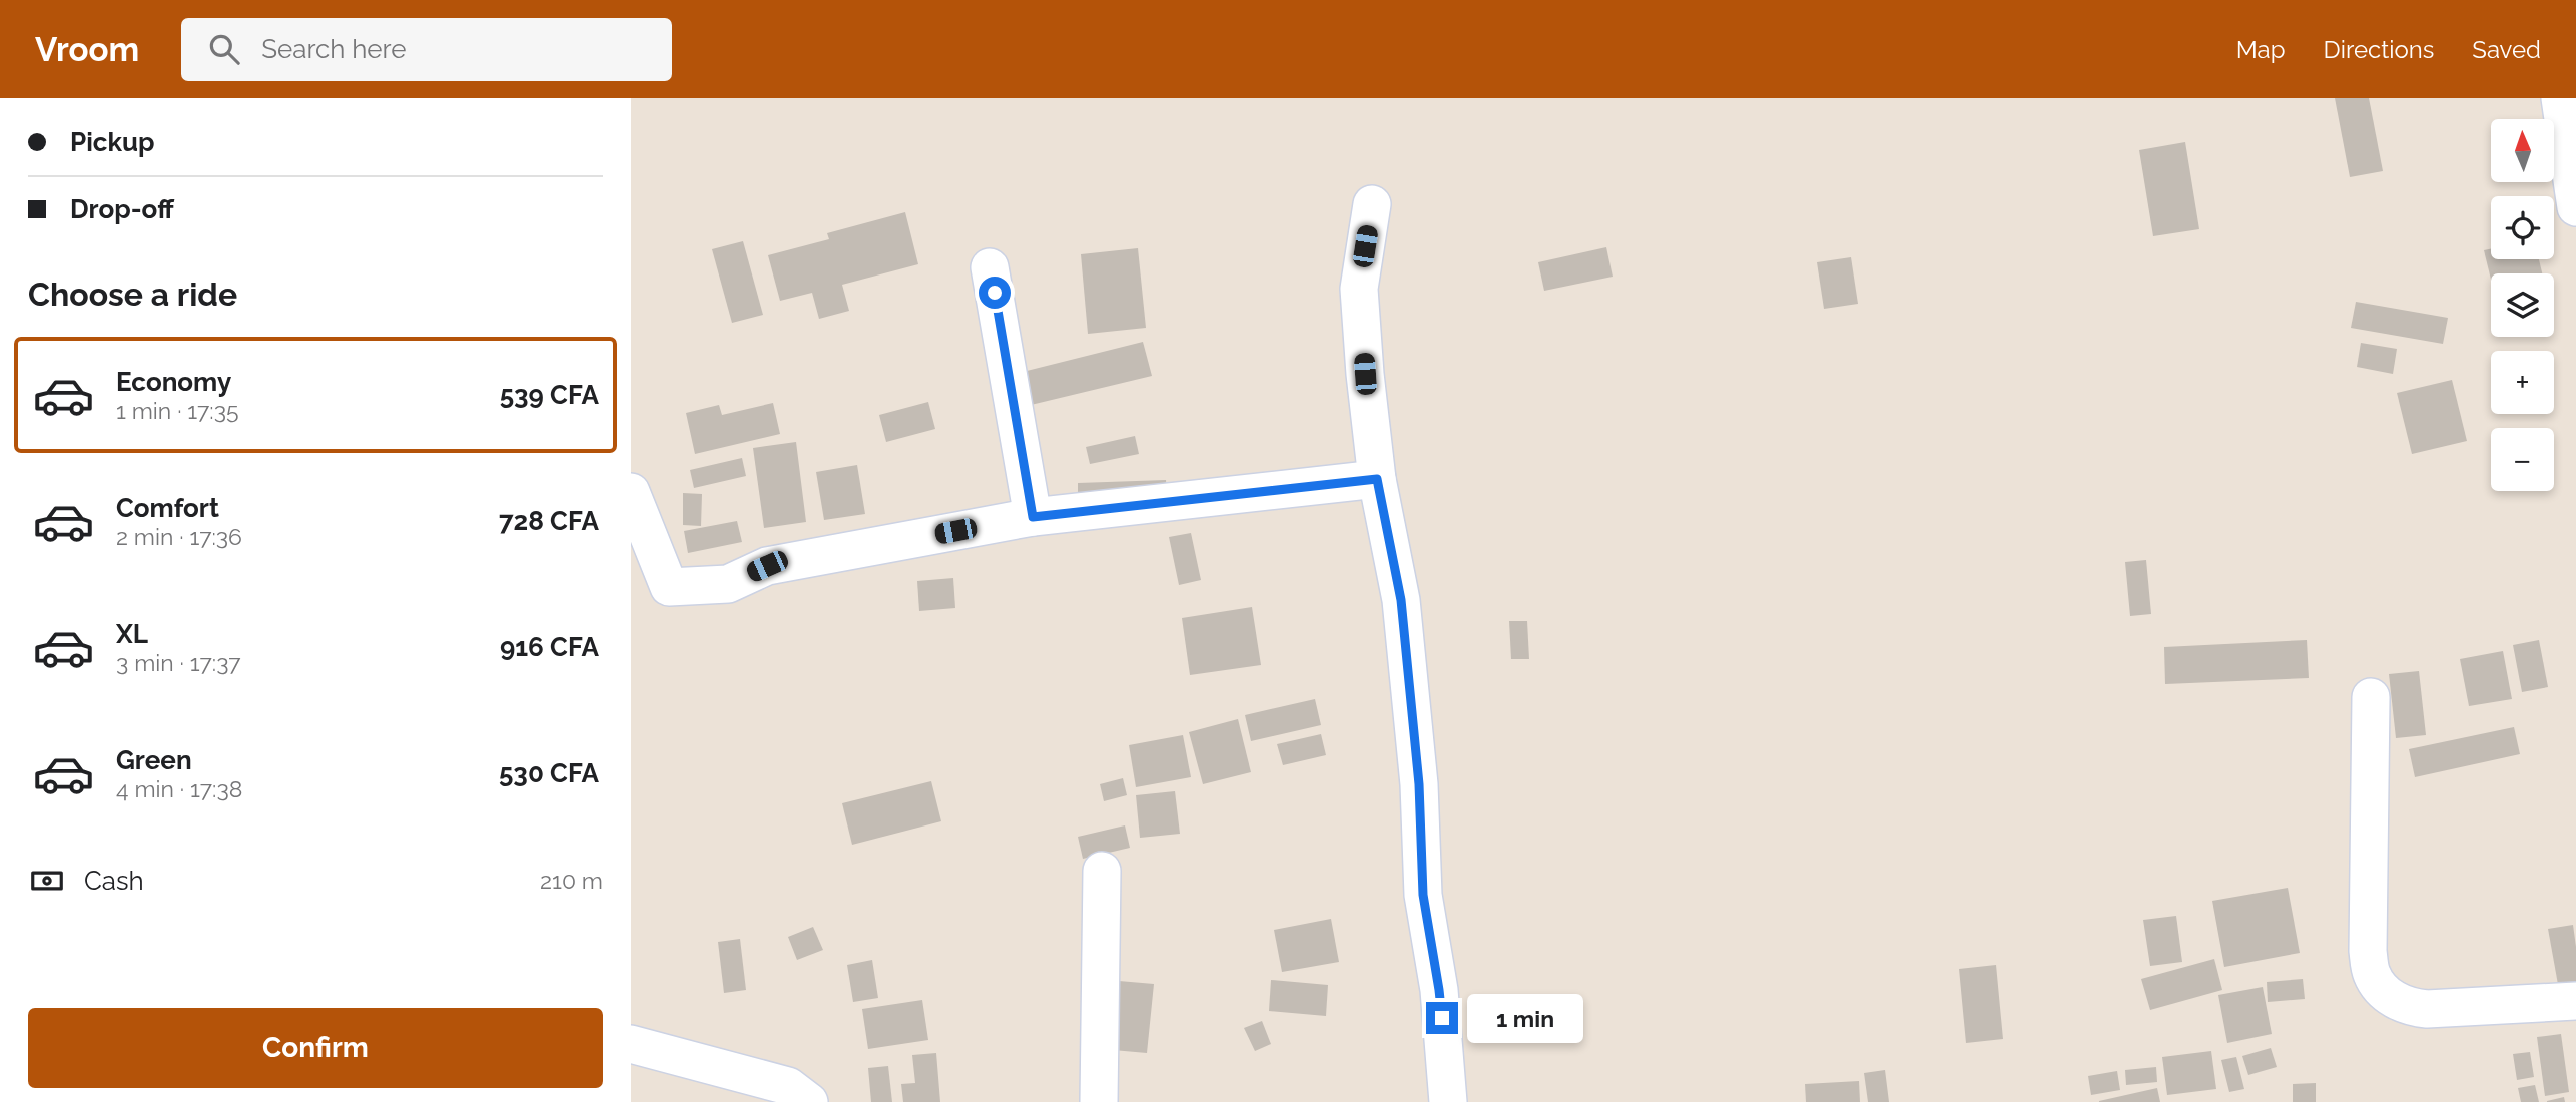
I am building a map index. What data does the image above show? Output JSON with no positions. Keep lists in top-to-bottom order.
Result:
{
  "north": "top",
  "page": {
    "header": "Vroom",
    "search": "Search here",
    "nav": ["Map", "Directions", "Saved"],
    "banner": ["Pickup", "Drop-off"],
    "map_buttons": ["+", "−"],
    "heading": "Choose a ride",
    "list": [
      {
        "name": "Economy",
        "note": "1 min · 17:35",
        "value": "539 CFA"
      },
      {
        "name": "Comfort",
        "note": "2 min · 17:36",
        "value": "728 CFA"
      },
      {
        "name": "XL",
        "note": "3 min · 17:37",
        "value": "916 CFA"
      },
      {
        "name": "Green",
        "note": "4 min · 17:38",
        "value": "530 CFA"
      }
    ],
    "pay": ["Cash", "210 m"],
    "buttons": "Confirm",
    "bubble": "1 min"
  }
}
